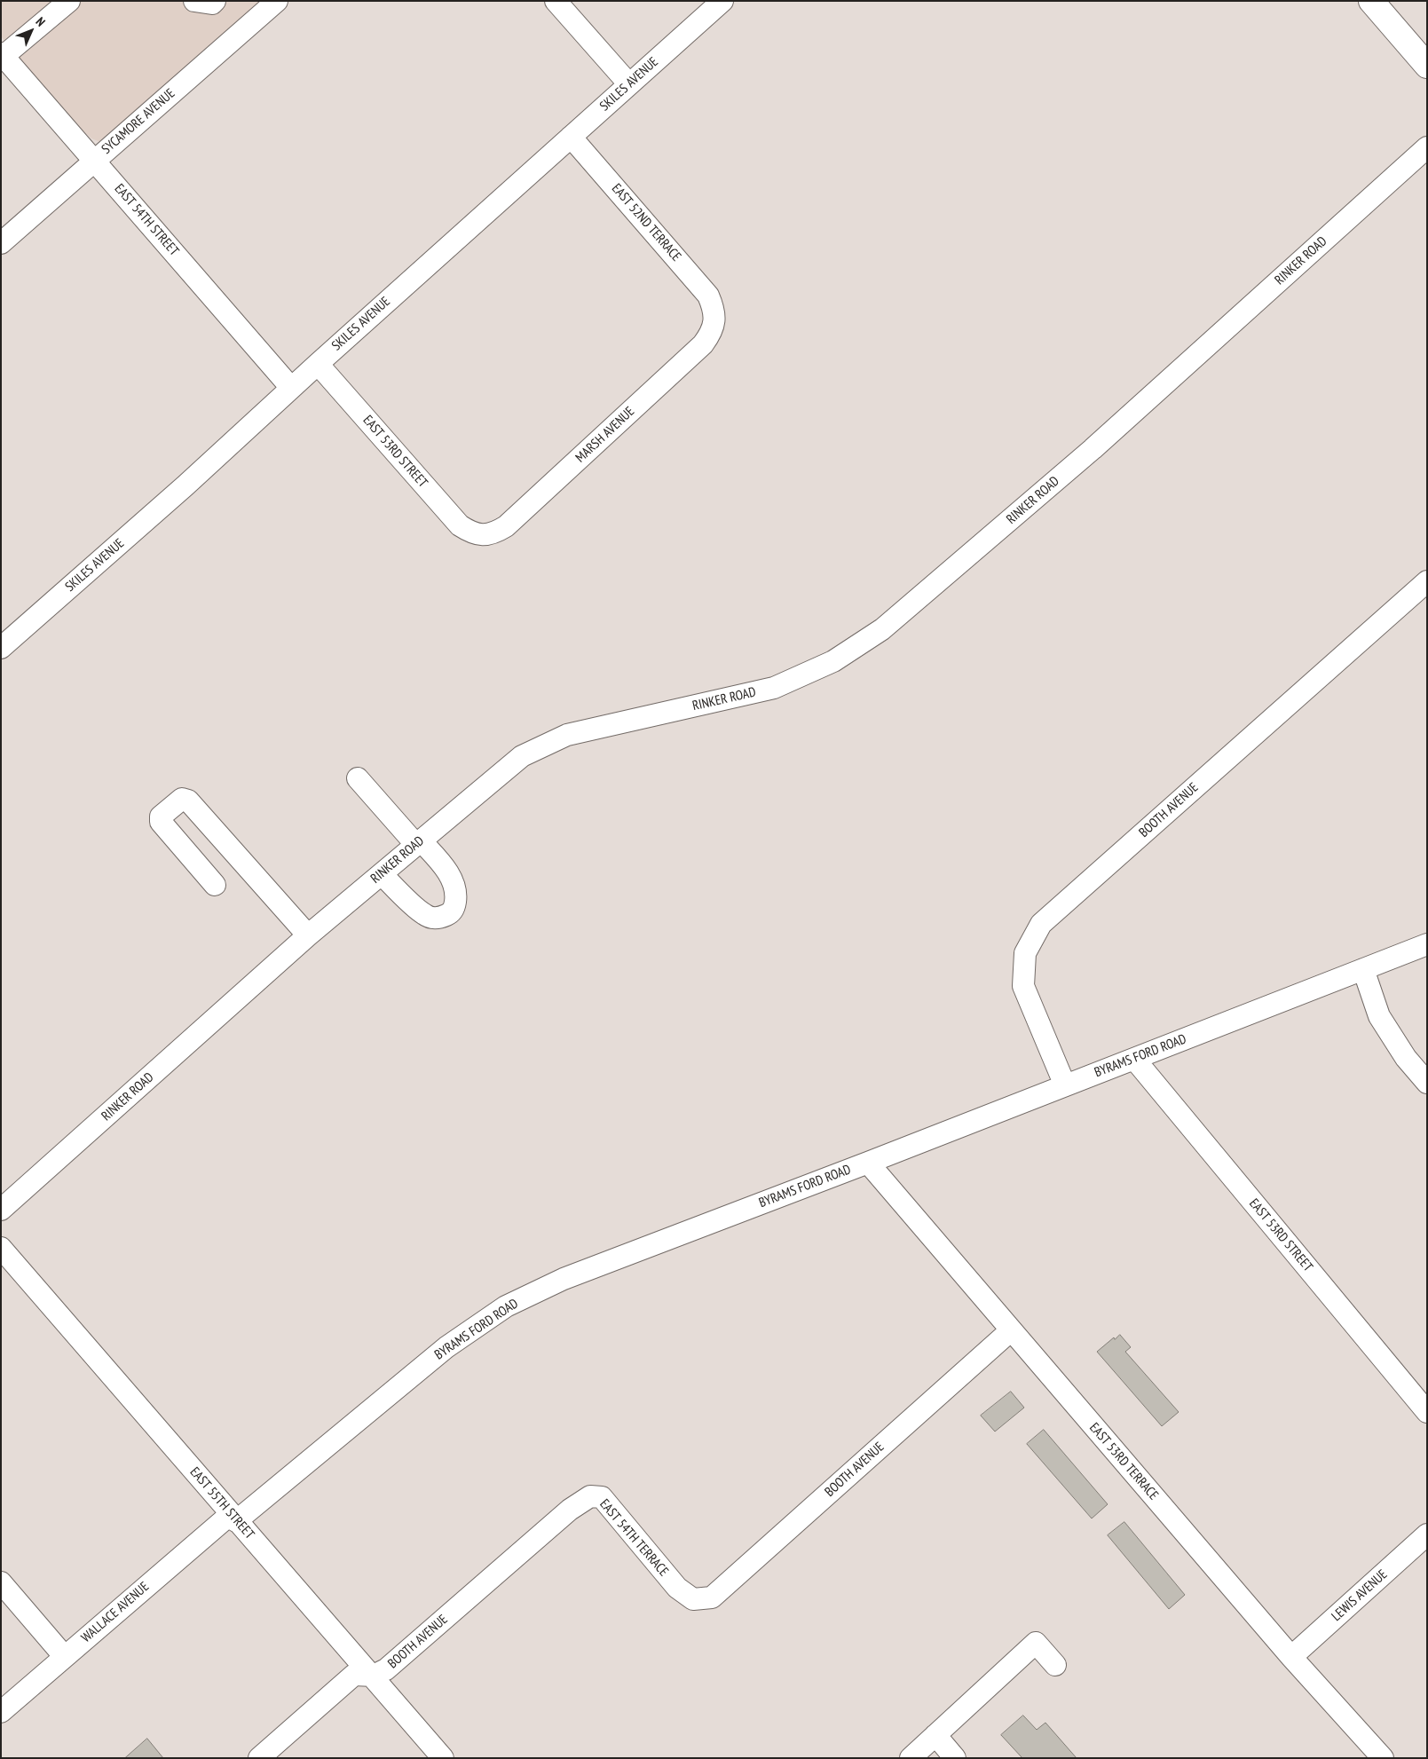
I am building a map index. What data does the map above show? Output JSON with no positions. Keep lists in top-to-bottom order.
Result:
{
  "streets": {
    "street": [
      "SKILES AVENUE",
      "SYCAMORE AVENUE",
      "EAST 54TH STREET",
      "EAST 52ND TERRACE",
      "RINKER ROAD",
      "MARSH AVENUE",
      "EAST 53RD STREET",
      "BOOTH AVENUE",
      "BYRAMS FORD ROAD",
      "EAST 53RD TERRACE",
      "EAST 55TH STREET",
      "EAST 54TH TERRACE",
      "LEWIS AVENUE",
      "WALLACE AVENUE"
    ]
  },
  "crossings": [
    ["SKILES AVENUE", "EAST 54TH STREET"],
    ["SKILES AVENUE", "EAST 52ND TERRACE"],
    ["SKILES AVENUE", "EAST 53RD STREET"],
    ["SYCAMORE AVENUE", "EAST 54TH STREET"],
    ["EAST 52ND TERRACE", "MARSH AVENUE"],
    ["MARSH AVENUE", "EAST 53RD STREET"],
    ["EAST 53RD STREET", "BYRAMS FORD ROAD"],
    ["BOOTH AVENUE", "BYRAMS FORD ROAD"],
    ["BOOTH AVENUE", "EAST 53RD TERRACE"],
    ["BOOTH AVENUE", "EAST 55TH STREET"],
    ["BOOTH AVENUE", "EAST 54TH TERRACE"],
    ["BYRAMS FORD ROAD", "EAST 53RD TERRACE"],
    ["BYRAMS FORD ROAD", "EAST 55TH STREET"],
    ["BYRAMS FORD ROAD", "WALLACE AVENUE"],
    ["EAST 53RD TERRACE", "LEWIS AVENUE"],
    ["EAST 55TH STREET", "WALLACE AVENUE"]
  ],
  "north": "top right"
}
